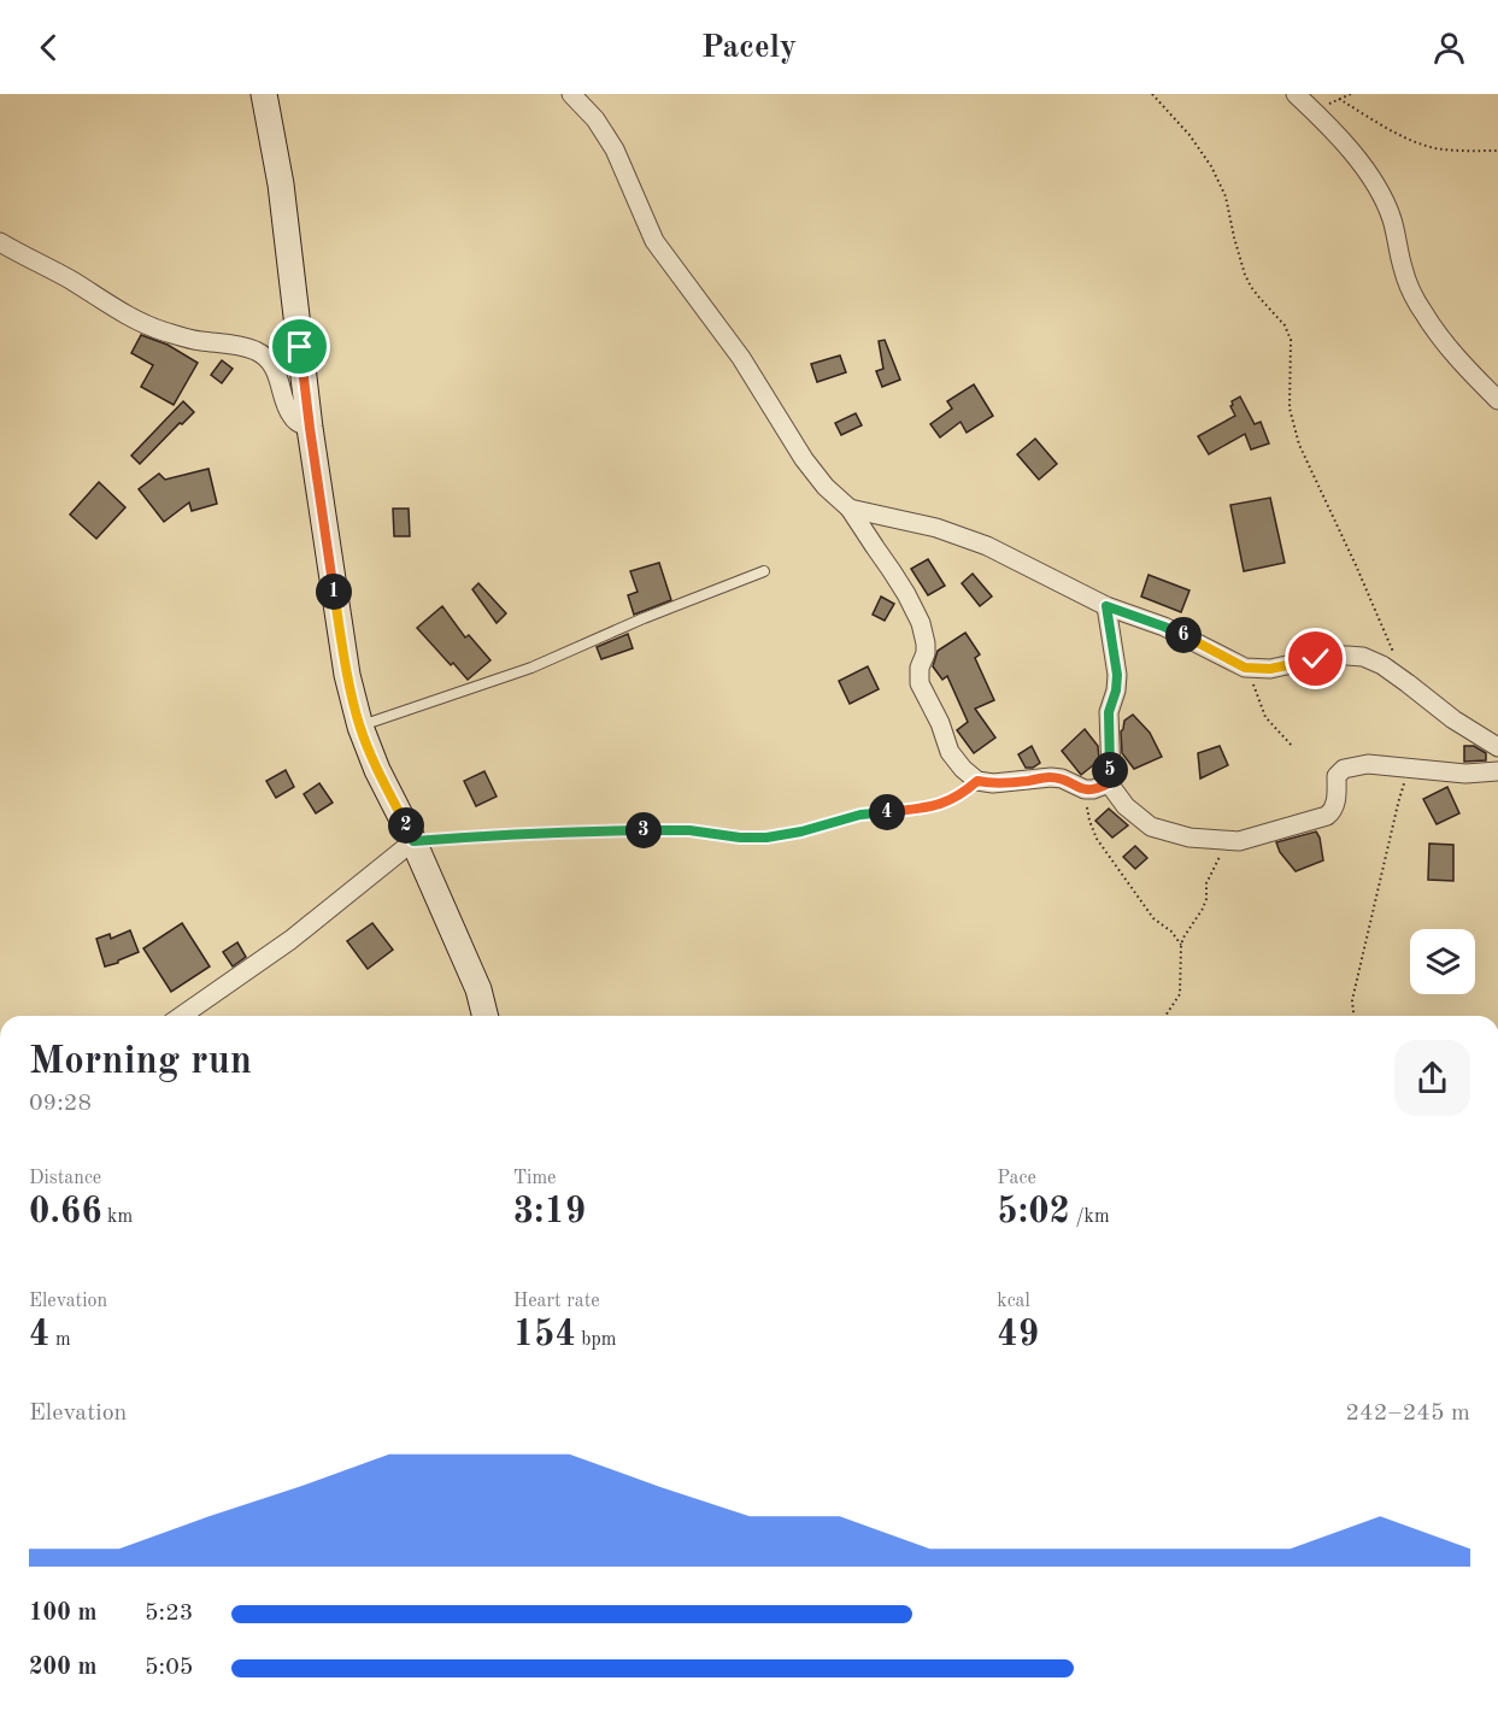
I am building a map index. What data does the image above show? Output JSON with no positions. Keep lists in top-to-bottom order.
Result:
{
  "page": {
    "header": "Pacely",
    "pins": [
      "1",
      "6",
      "5",
      "4",
      "2",
      "3"
    ],
    "heading": ["Morning run", "09:28"],
    "stats": [
      ["Distance", "0.66 km"],
      ["Time", "3:19"],
      ["Pace", "5:02 /km"],
      ["Elevation", "4 m"],
      ["Heart rate", "154 bpm"],
      ["kcal", "49"]
    ],
    "chart": ["Elevation", "242–245 m"],
    "list": [
      {
        "name": "100 m",
        "note": "5:23"
      },
      {
        "name": "200 m",
        "note": "5:05"
      }
    ]
  }
}
